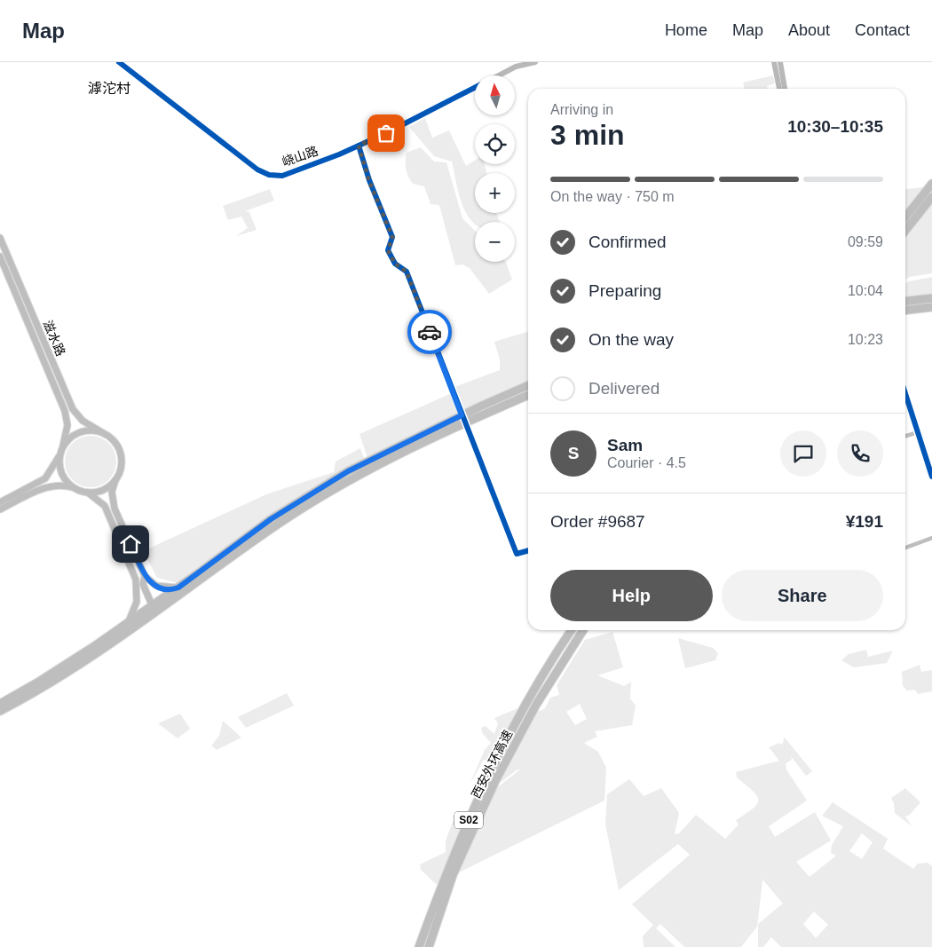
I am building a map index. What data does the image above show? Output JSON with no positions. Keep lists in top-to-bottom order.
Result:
{
  "streets": {
    "highway": ["西安外环高速", "S02"],
    "main road": ["滋水路"],
    "street": ["峣山路"]
  },
  "districts": ["滹沱村"],
  "north": "top",
  "page": {
    "header": "Map",
    "nav": [
      "Home",
      "Map",
      "About",
      "Contact"
    ],
    "map_buttons": ["+", "−"],
    "heading": ["3 min", "Arriving in", "10:30–10:35"],
    "panel": [
      "Sam",
      "Courier · 4.5",
      "Order #9687",
      "¥191"
    ],
    "bar": "On the way · 750 m",
    "list": [
      ["Confirmed", "09:59"],
      ["Preparing", "10:04"],
      ["On the way", "10:23"],
      "Delivered"
    ],
    "round": "S",
    "buttons": ["Help", "Share"]
  }
}
